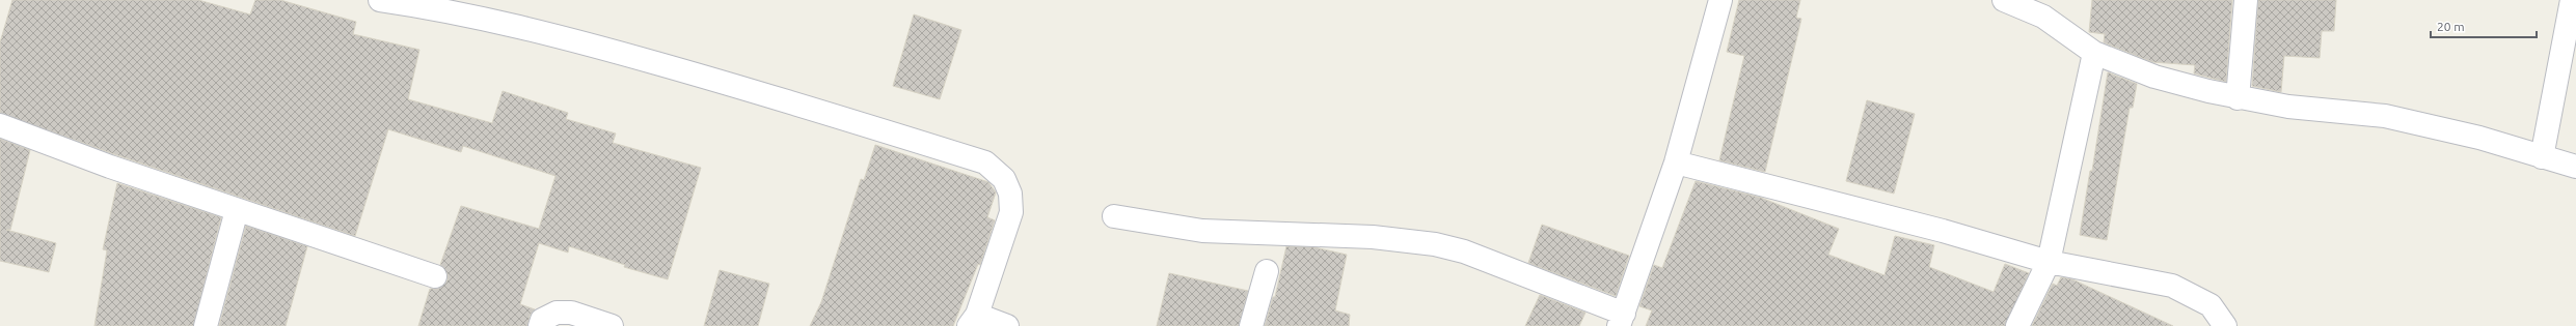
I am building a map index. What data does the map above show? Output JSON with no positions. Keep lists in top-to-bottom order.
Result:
{
  "scale_bar": "20 m"
}
